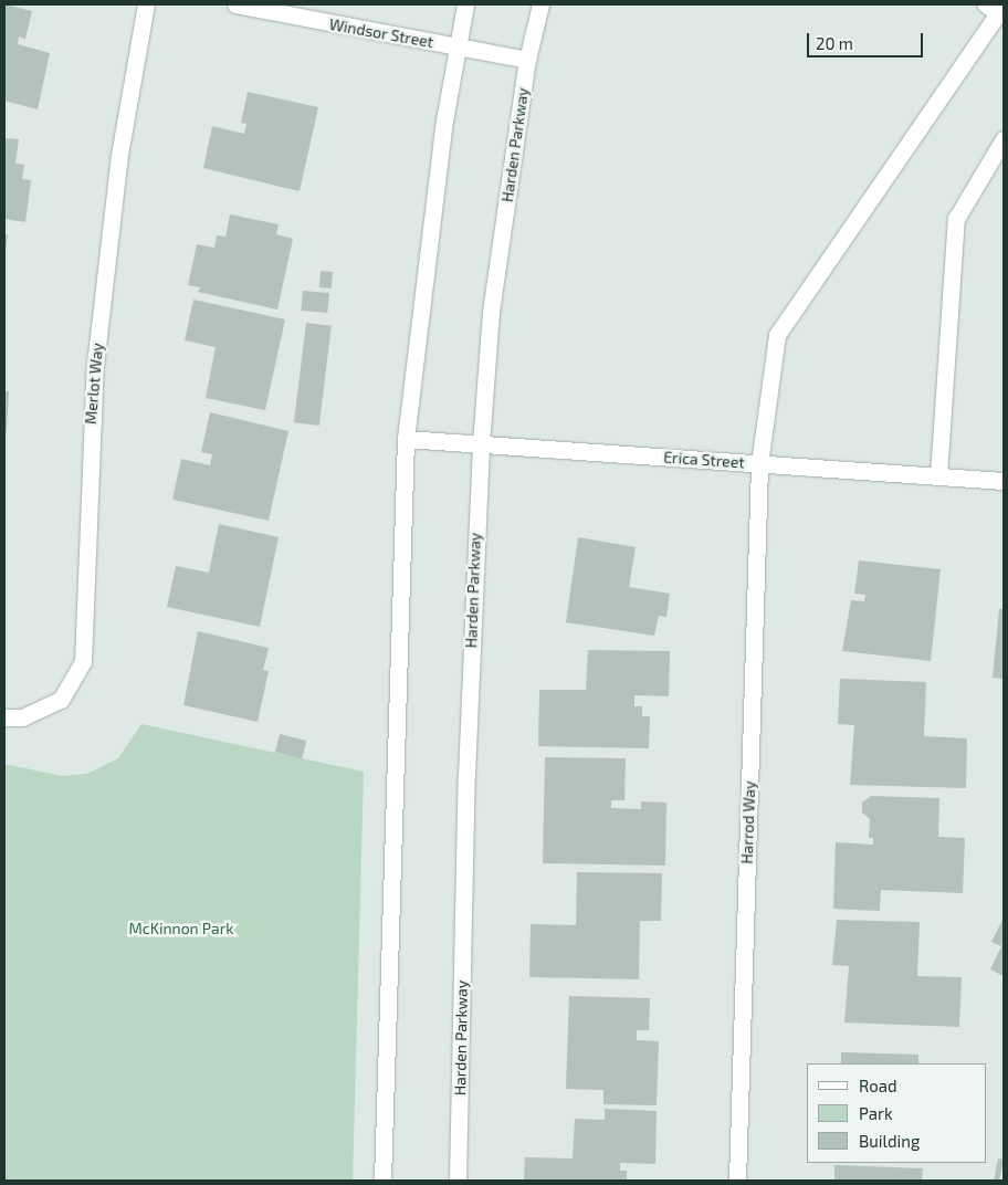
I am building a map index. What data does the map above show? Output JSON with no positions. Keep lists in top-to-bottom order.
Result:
{
  "streets": {
    "street": [
      "Windsor Street",
      "Harden Parkway",
      "Merlot Way",
      "Erica Street",
      "Harrod Way"
    ]
  },
  "crossings": [
    ["Windsor Street", "Harden Parkway"],
    ["Harden Parkway", "Erica Street"],
    ["Erica Street", "Harrod Way"]
  ],
  "parks": ["McKinnon Park"],
  "legend": ["Road", "Park", "Building"],
  "scale_bar": "20 m"
}
